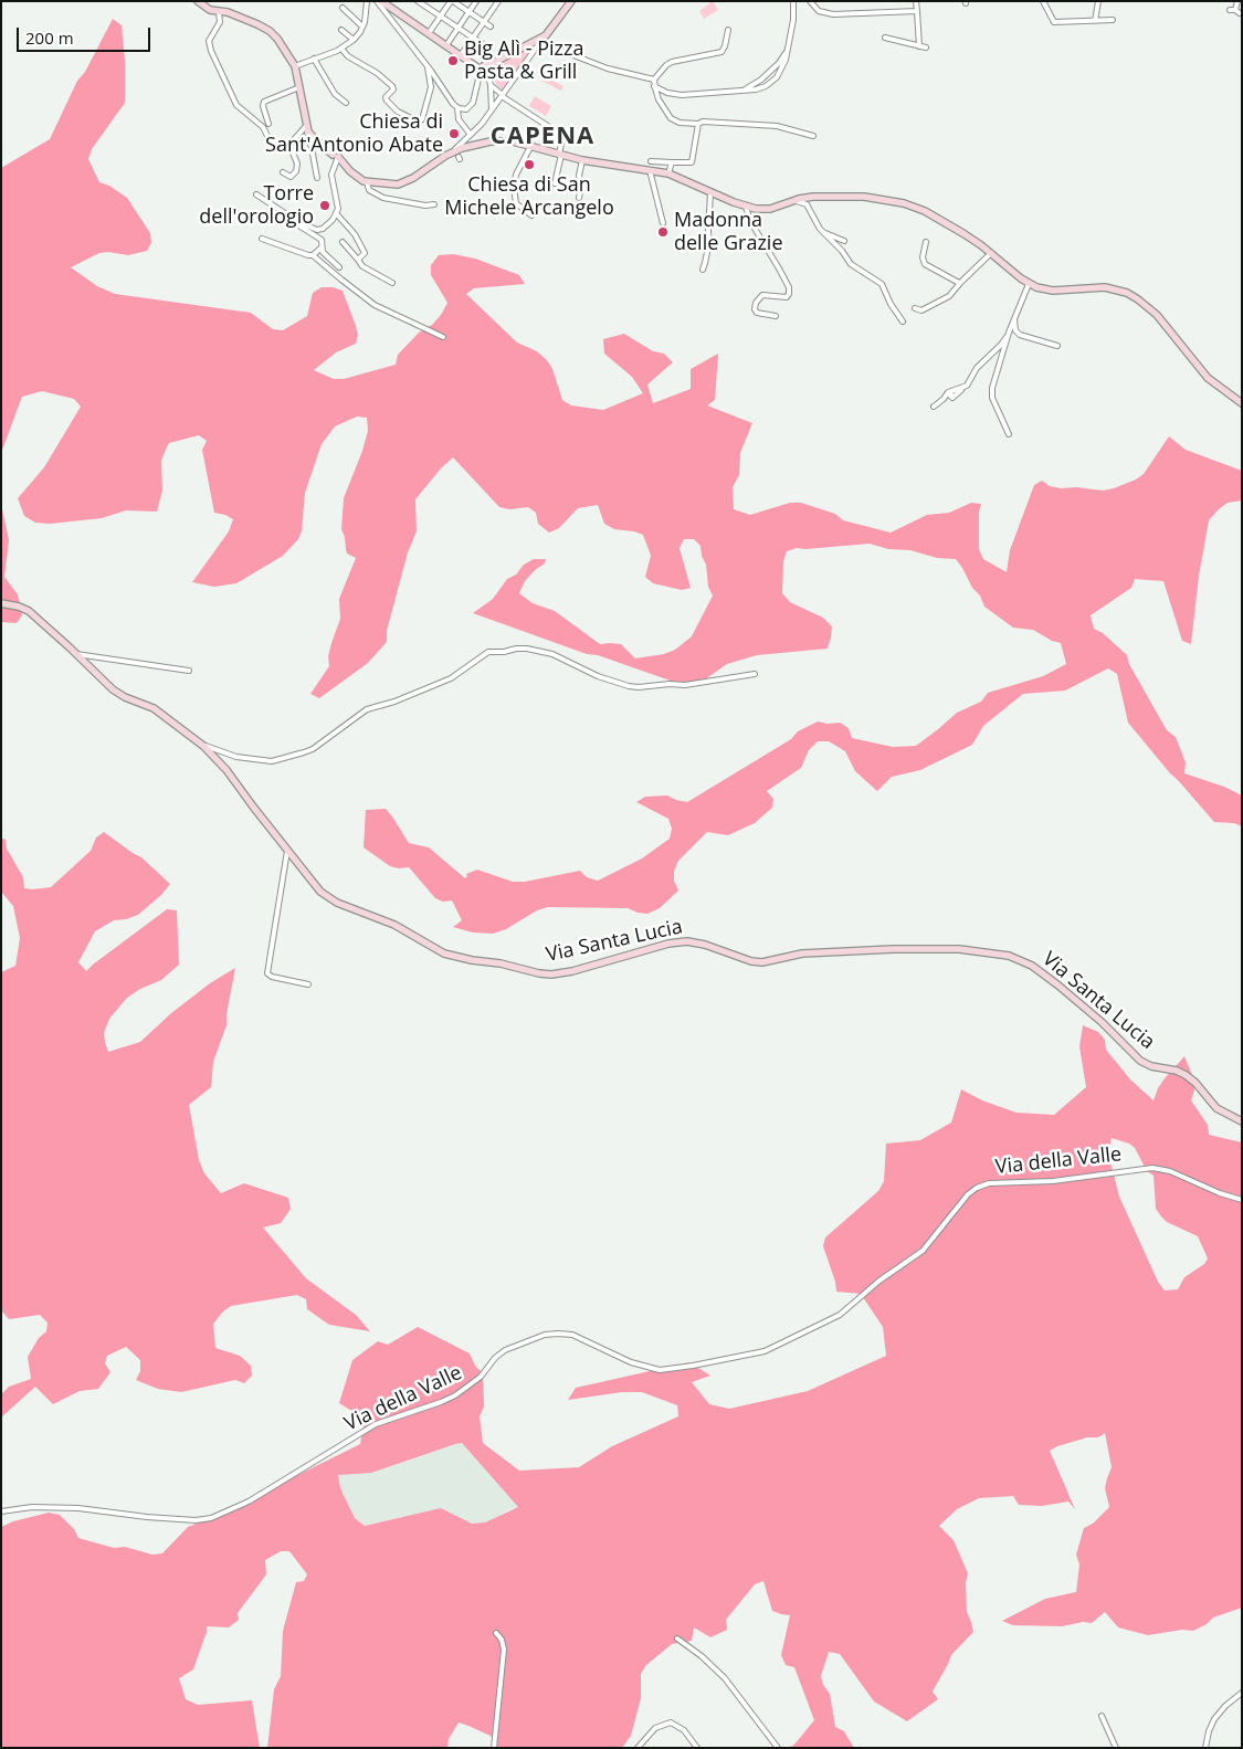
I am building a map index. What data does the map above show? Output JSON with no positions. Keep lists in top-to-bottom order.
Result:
{
  "streets": {
    "main road": ["Via Santa Lucia"],
    "street": ["Via della Valle"]
  },
  "districts": ["CAPENA"],
  "places": [
    "Big Alì - Pizza Pasta & Grill",
    "Chiesa di Sant'Antonio Abate",
    "Chiesa di San Michele Arcangelo",
    "Torre dell'orologio",
    "Madonna delle Grazie"
  ],
  "scale_bar": "200 m"
}
